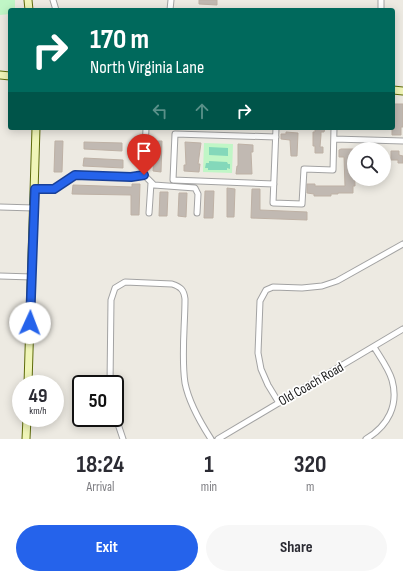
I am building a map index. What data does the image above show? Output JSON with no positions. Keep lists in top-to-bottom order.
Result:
{
  "streets": {
    "street": ["Old Coach Road"]
  },
  "page": {
    "turn": ["170 m", "North Virginia Lane"],
    "speed": "49 km/h",
    "limit": "50",
    "eta": [
      "18:24",
      "Arrival",
      "1",
      "min",
      "320",
      "m"
    ],
    "buttons": ["Exit", "Share"]
  }
}
